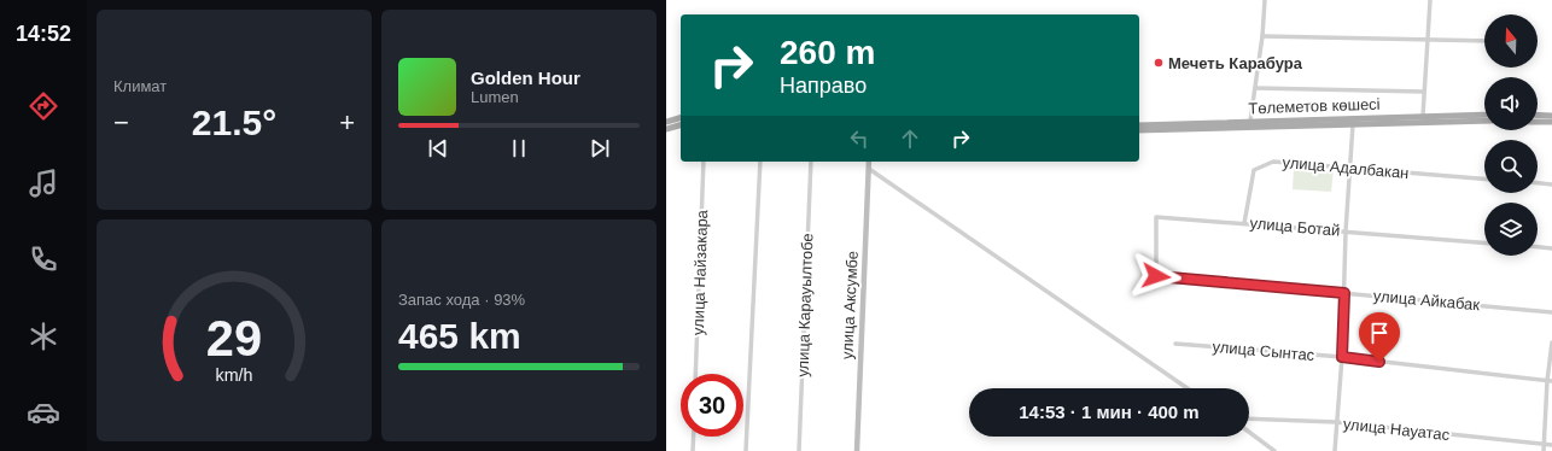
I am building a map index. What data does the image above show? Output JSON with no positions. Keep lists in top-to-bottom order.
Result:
{
  "streets": {
    "main road": ["Төлеметов көшесі", "улица Аксумбе"],
    "street": [
      "улица Адалбакан",
      "улица Ботай",
      "улица Найзакара",
      "улица Айкабак",
      "улица Карауылтобе",
      "улица Сынтас",
      "улица Науатас"
    ]
  },
  "crossings": [
    ["улица Адалбакан", "улица Ботай"],
    ["улица Ботай", "улица Айкабак"]
  ],
  "places": ["Мечеть Карабура"],
  "north": "top",
  "page": {
    "tabs": "14:52",
    "tile": [
      "Климат",
      ["Запас хода · 93%", "465 km"]
    ],
    "turn": ["260 m", "Направо"],
    "song": ["Golden Hour", "Lumen"],
    "heat": ["−", "21.5°", "+"],
    "limit": "30",
    "trip": "14:53 · 1 мин · 400 m",
    "gauge": ["29", "km/h"]
  }
}
